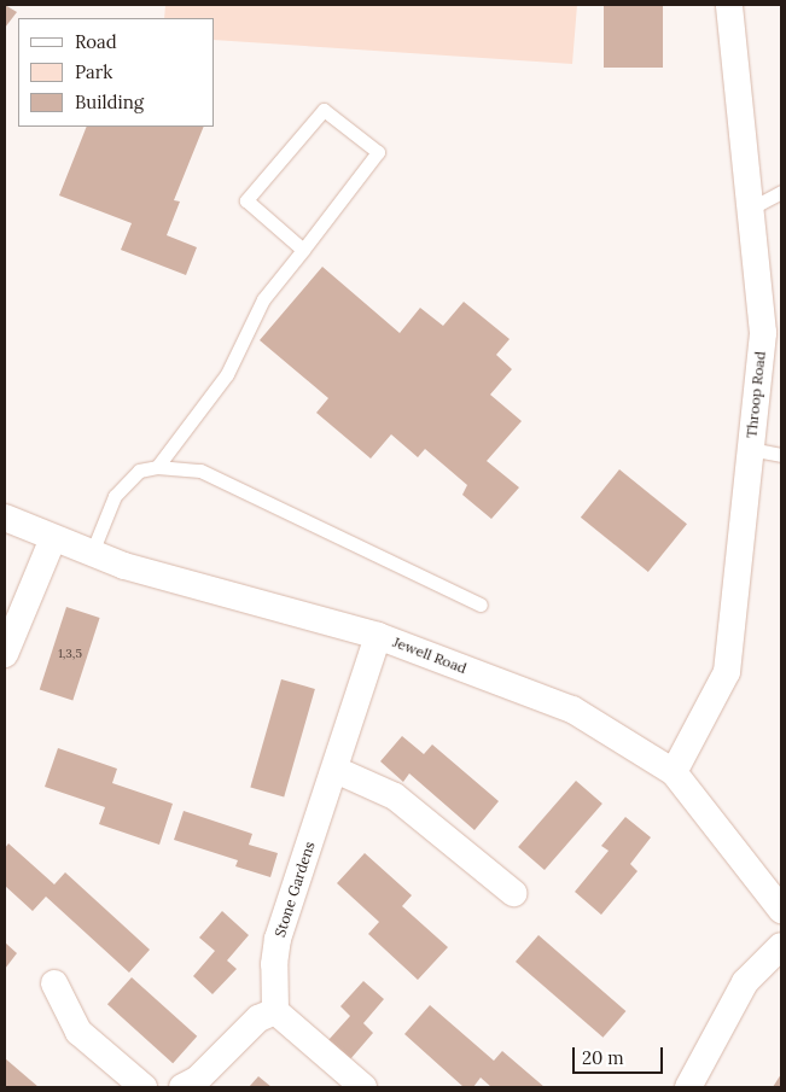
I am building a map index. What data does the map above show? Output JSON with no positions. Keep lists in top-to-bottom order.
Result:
{
  "streets": {
    "street": ["Throop Road", "Jewell Road", "Stone Gardens"]
  },
  "crossings": [
    ["Throop Road", "Jewell Road"],
    ["Jewell Road", "Stone Gardens"]
  ],
  "house_numbers": ["1,3,5"],
  "legend": ["Road", "Park", "Building"],
  "scale_bar": "20 m"
}
